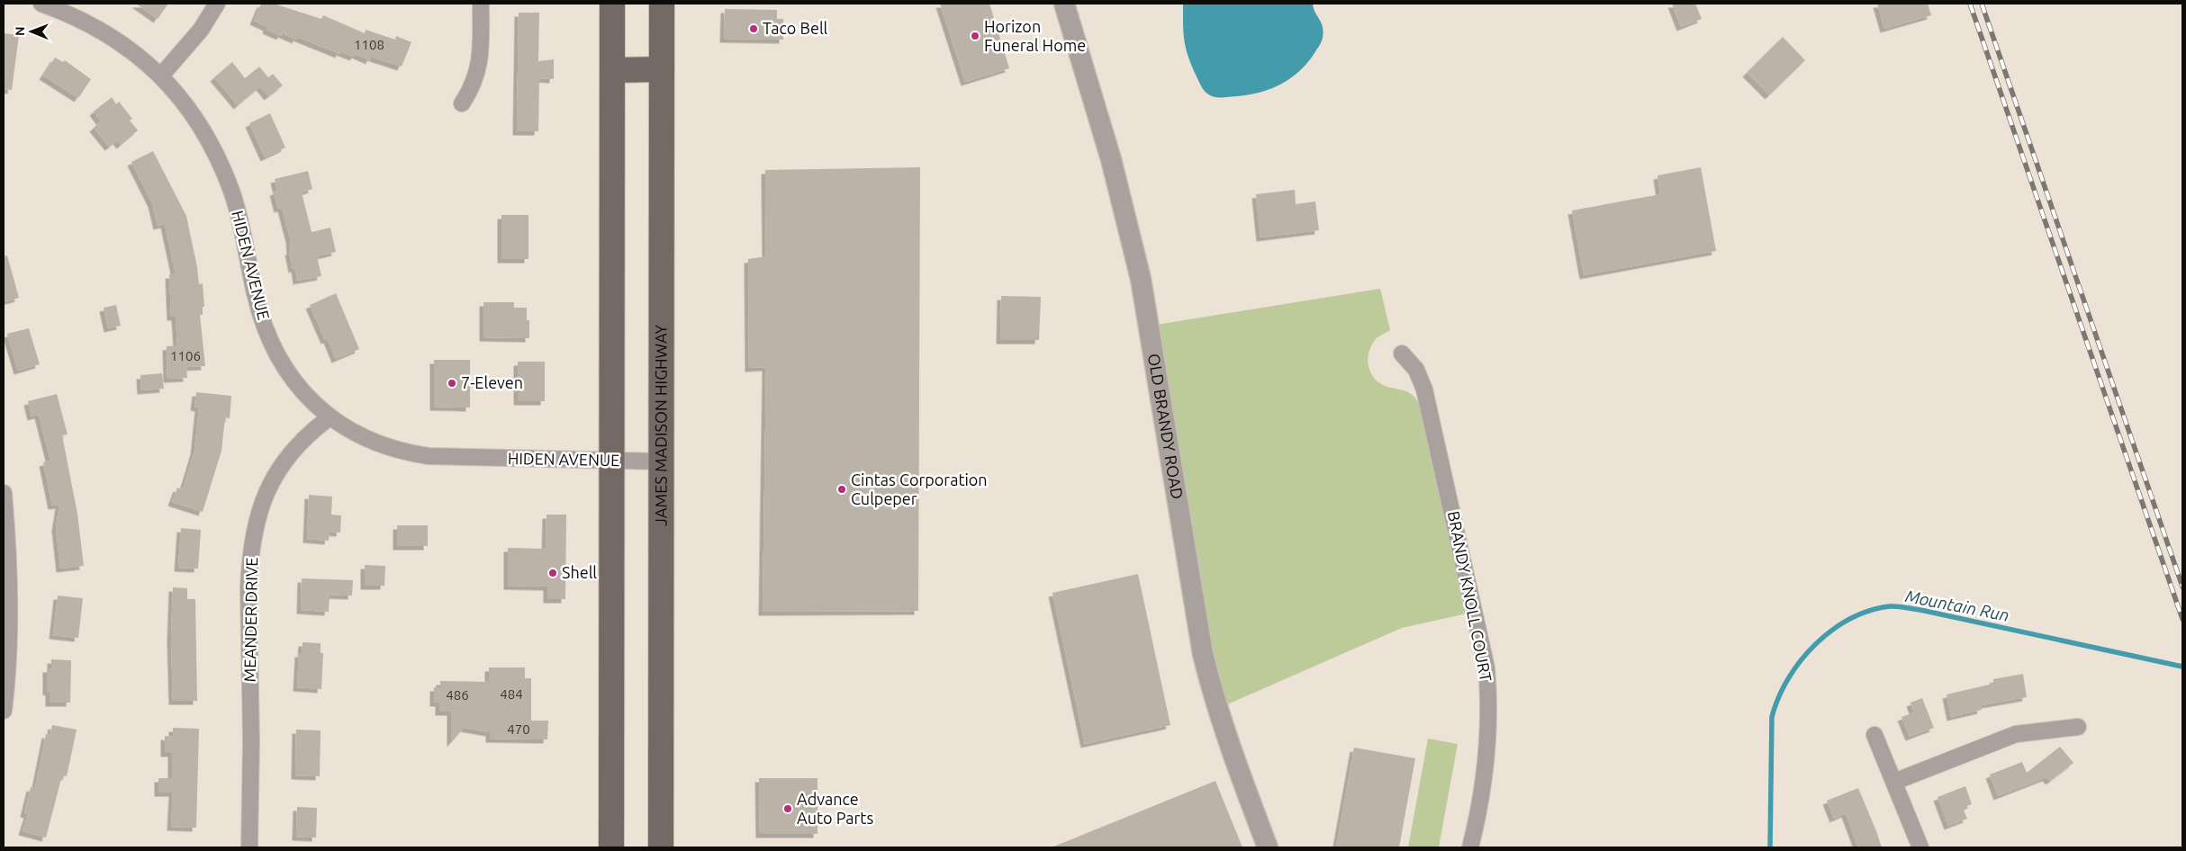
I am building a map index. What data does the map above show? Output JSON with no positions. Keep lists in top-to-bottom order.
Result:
{
  "streets": {
    "main road": ["JAMES MADISON HIGHWAY"],
    "street": [
      "HIDEN AVENUE",
      "OLD BRANDY ROAD",
      "BRANDY KNOLL COURT",
      "MEANDER DRIVE"
    ]
  },
  "crossings": [
    ["HIDEN AVENUE", "JAMES MADISON HIGHWAY"],
    ["HIDEN AVENUE", "MEANDER DRIVE"]
  ],
  "water": ["Mountain Run"],
  "places": [
    "Taco Bell",
    "Horizon Funeral Home",
    "7-Eleven",
    "Cintas Corporation Culpeper",
    "Shell",
    "Advance Auto Parts"
  ],
  "house_numbers": [
    "1108",
    "1106",
    "484",
    "486",
    "470"
  ],
  "north": "left"
}
